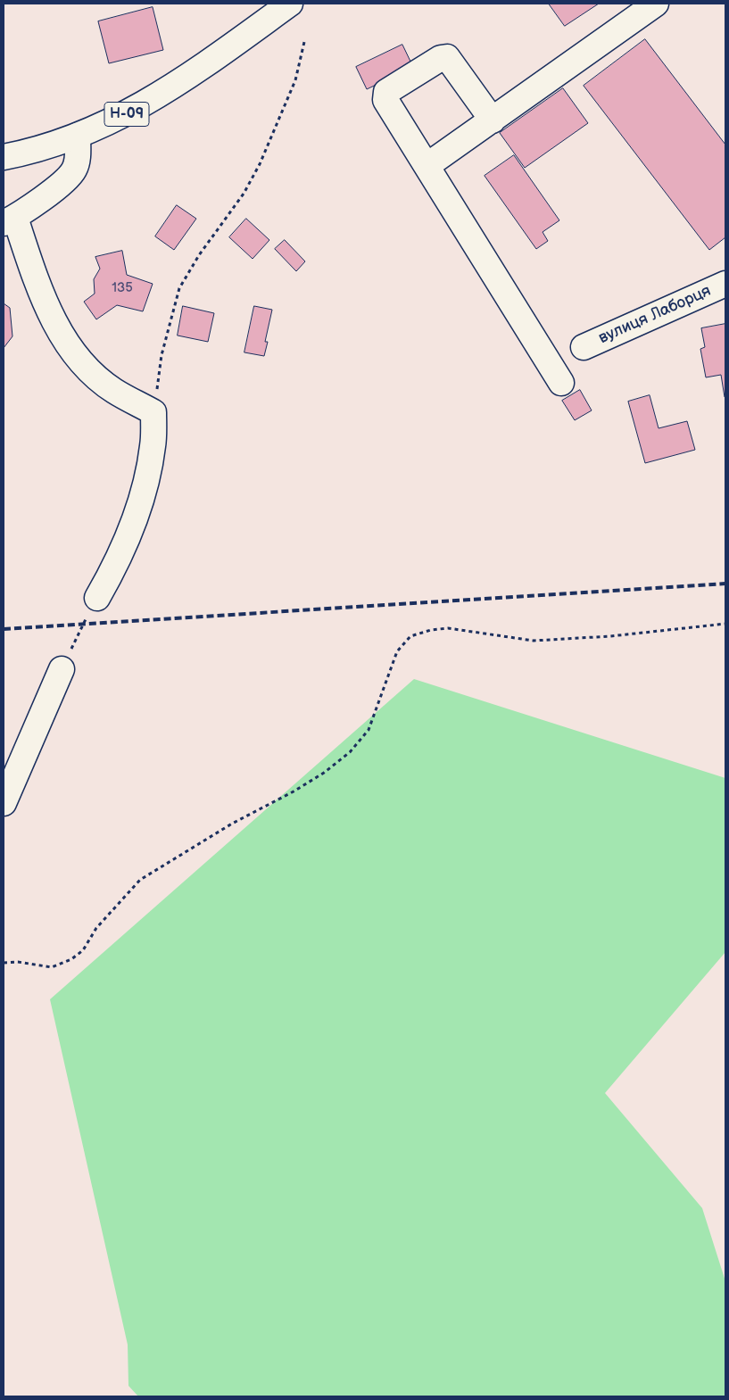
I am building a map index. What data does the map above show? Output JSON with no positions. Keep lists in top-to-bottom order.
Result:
{
  "streets": {
    "main road": ["Н-09", "вулиця Лаборця"]
  },
  "house_numbers": ["135"]
}
